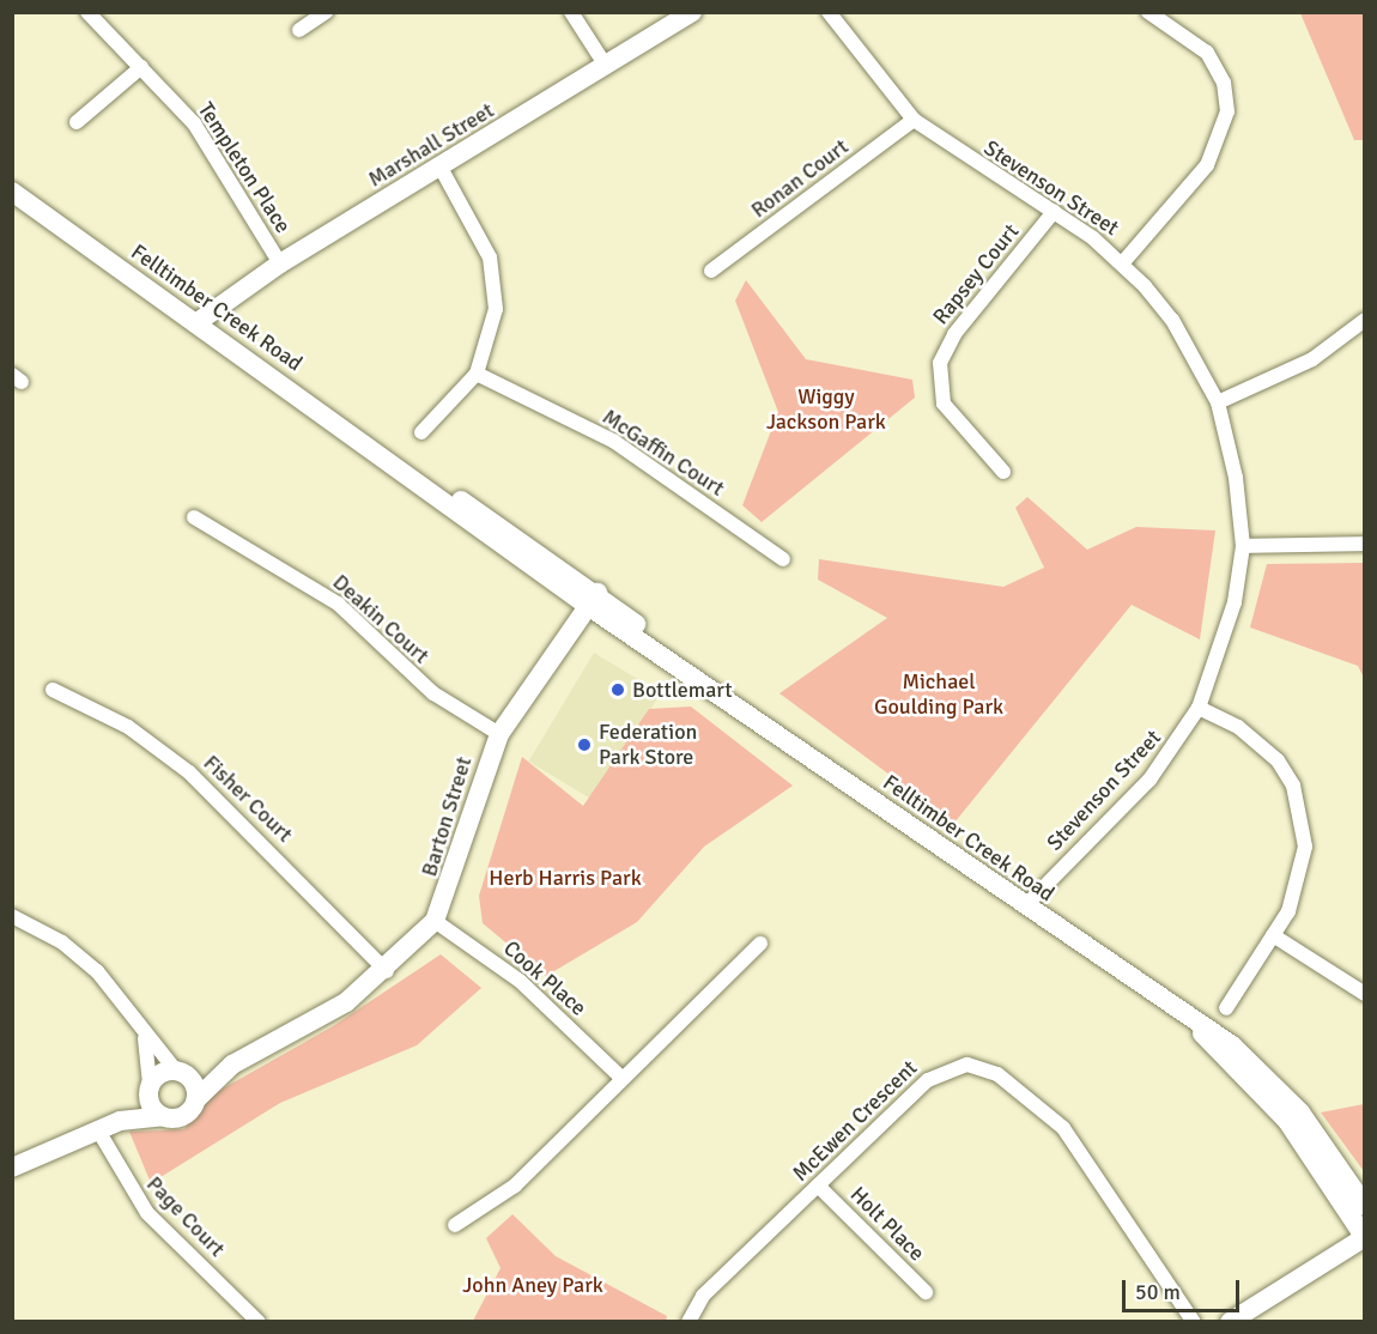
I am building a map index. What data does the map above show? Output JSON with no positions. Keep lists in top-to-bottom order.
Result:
{
  "streets": {
    "main road": ["Marshall Street", "Felltimber Creek Road", "Barton Street"],
    "street": [
      "Templeton Place",
      "Ronan Court",
      "Stevenson Street",
      "Rapsey Court",
      "McGaffin Court",
      "Deakin Court",
      "Fisher Court",
      "Cook Place",
      "McEwen Crescent",
      "Page Court",
      "Holt Place"
    ]
  },
  "crossings": [
    ["Marshall Street", "Templeton Place"],
    ["Marshall Street", "Felltimber Creek Road"],
    ["Ronan Court", "Stevenson Street"],
    ["Stevenson Street", "Rapsey Court"],
    ["Stevenson Street", "Felltimber Creek Road"],
    ["Felltimber Creek Road", "Barton Street"],
    ["Deakin Court", "Barton Street"],
    ["Fisher Court", "Barton Street"],
    ["Barton Street", "Cook Place"],
    ["McEwen Crescent", "Holt Place"]
  ],
  "parks": [
    "Wiggy Jackson Park",
    "Michael Goulding Park",
    "Herb Harris Park",
    "John Aney Park"
  ],
  "places": ["Bottlemart", "Federation Park Store"],
  "scale_bar": "50 m"
}
